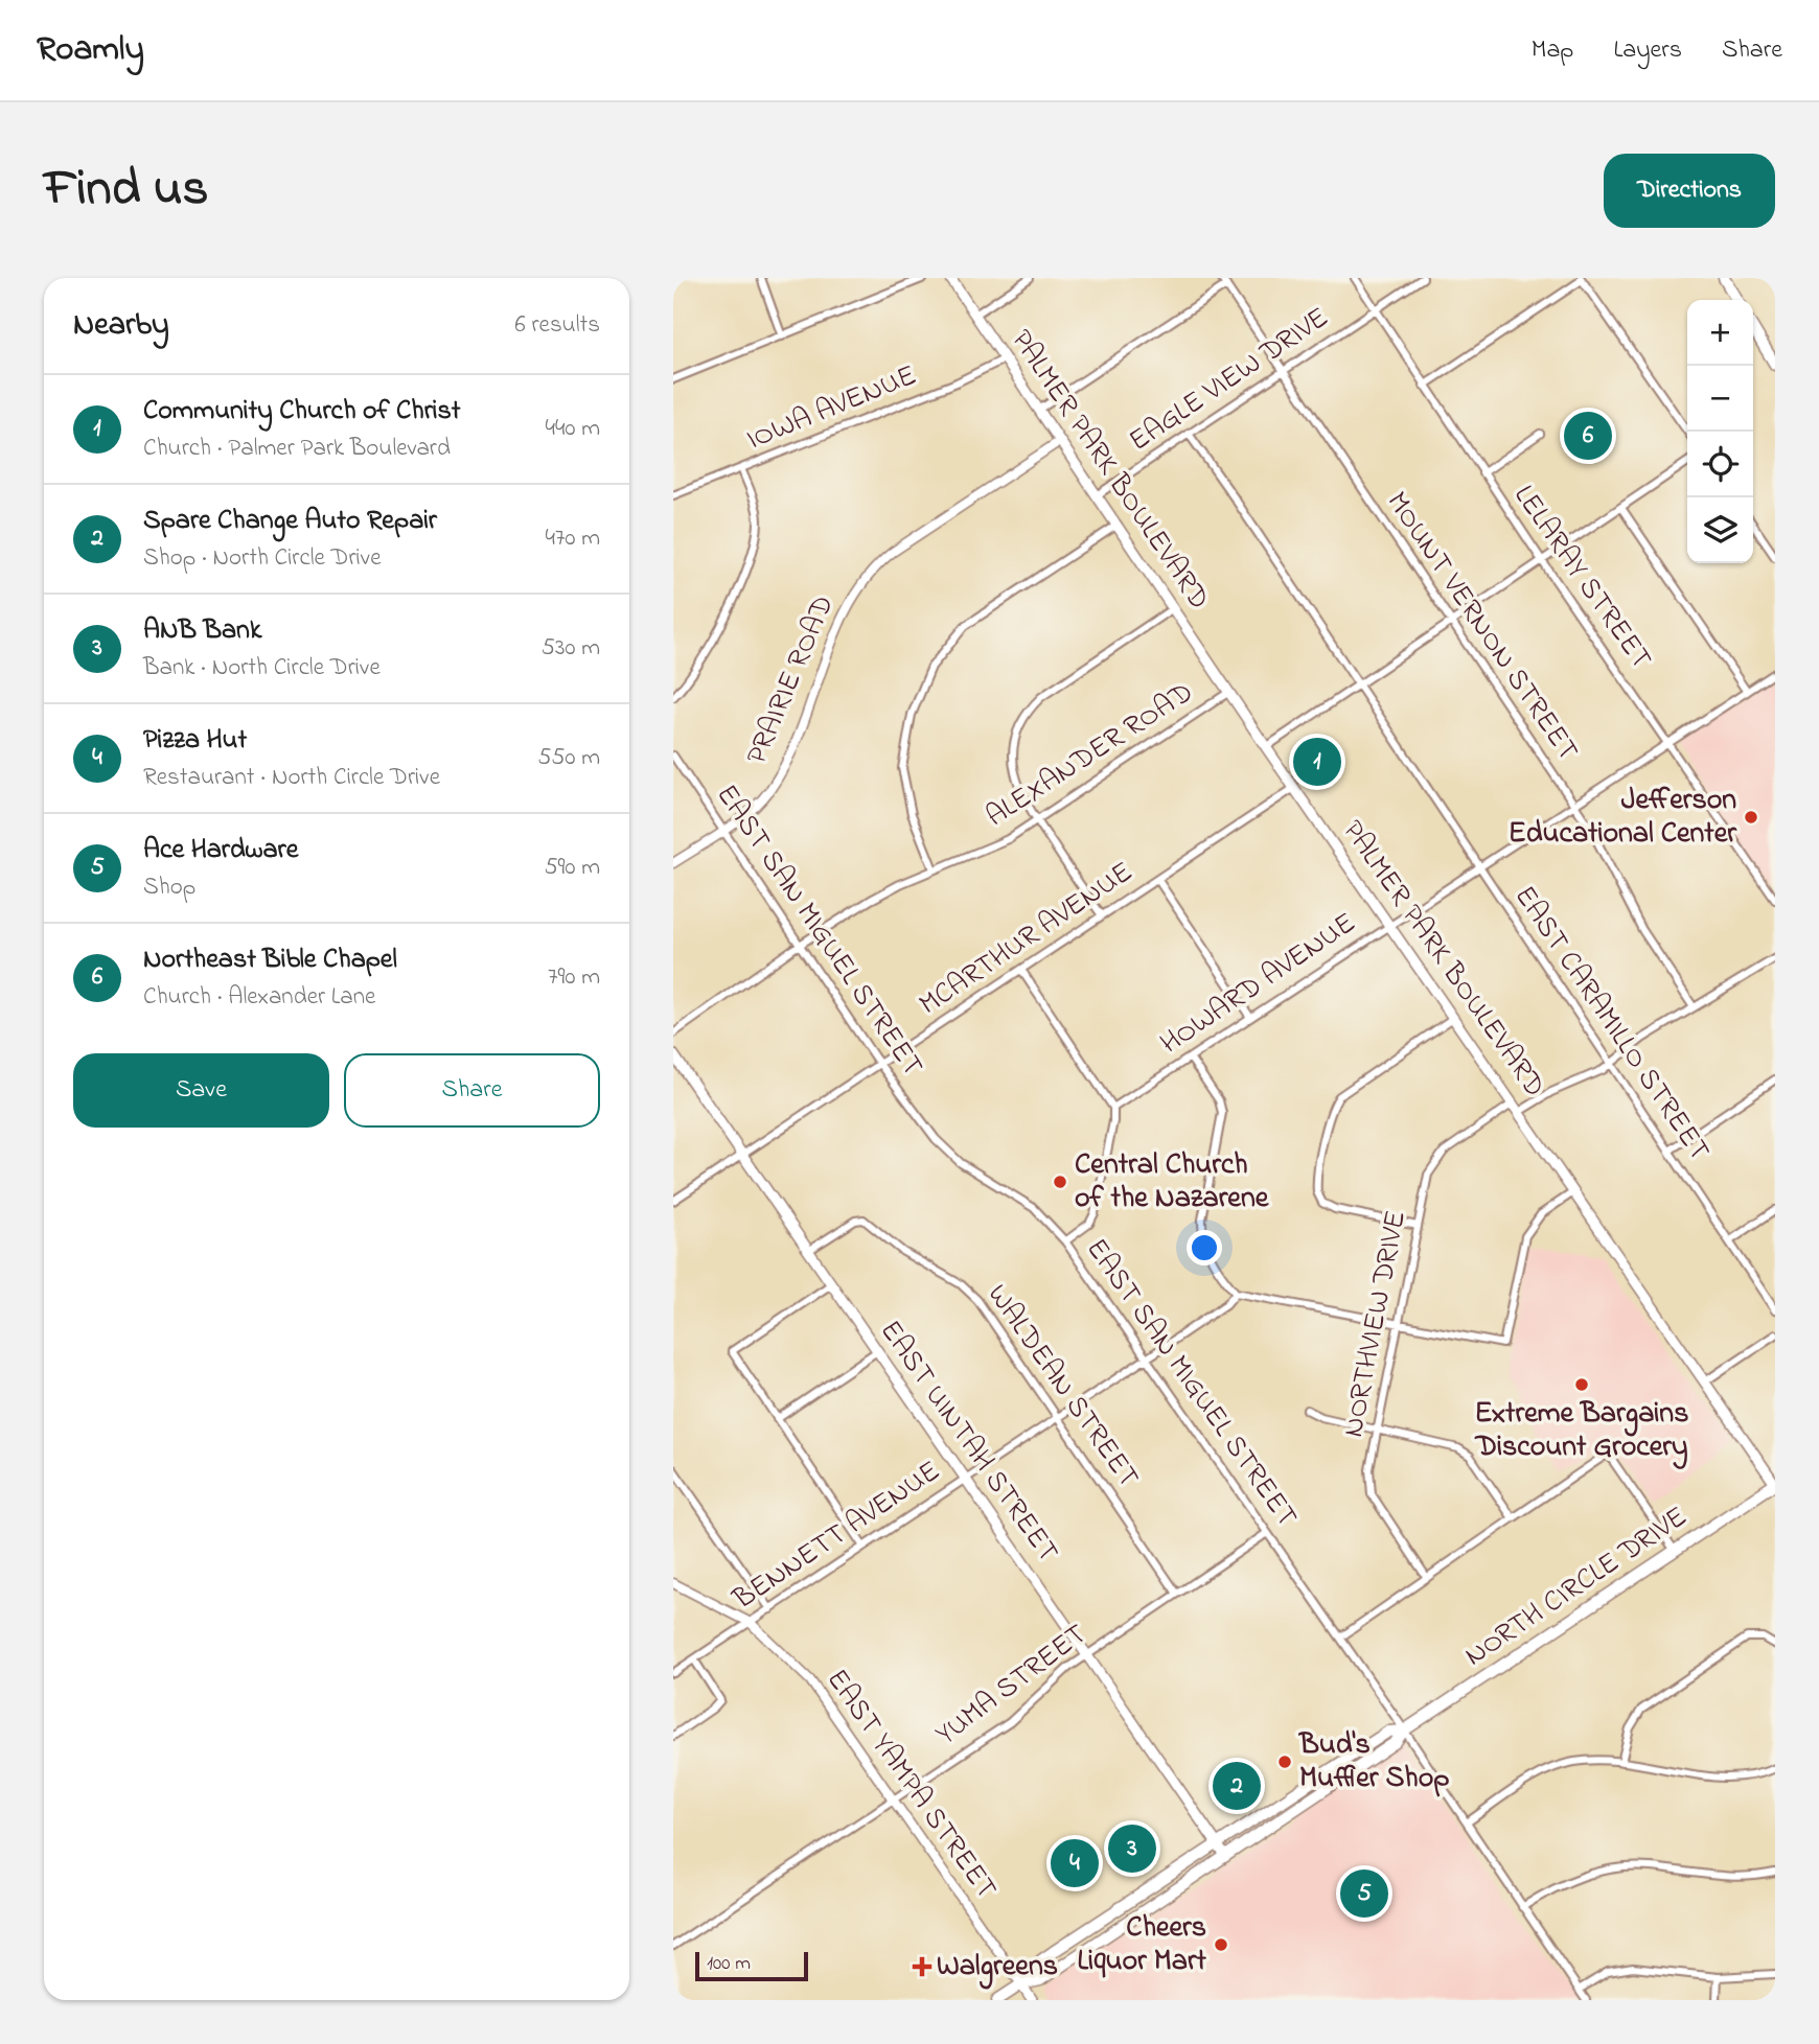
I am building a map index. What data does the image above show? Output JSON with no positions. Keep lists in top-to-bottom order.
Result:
{
  "streets": {
    "main road": ["PALMER PARK BOULEVARD", "EAST UINTAH STREET", "NORTH CIRCLE DRIVE"],
    "street": [
      "EAGLE VIEW DRIVE",
      "IOWA AVENUE",
      "LELARAY STREET",
      "MOUNT VERNON STREET",
      "PRAIRIE ROAD",
      "ALEXANDER ROAD",
      "EAST SAN MIGUEL STREET",
      "MCARTHUR AVENUE",
      "HOWARD AVENUE",
      "EAST CARAMILLO STREET",
      "NORTHVIEW DRIVE",
      "WALDEAN STREET",
      "BENNETT AVENUE",
      "YUMA STREET",
      "EAST YAMPA STREET"
    ]
  },
  "crossings": [
    ["EAGLE VIEW DRIVE", "PALMER PARK BOULEVARD"],
    ["EAGLE VIEW DRIVE", "LELARAY STREET"],
    ["EAGLE VIEW DRIVE", "MOUNT VERNON STREET"],
    ["EAGLE VIEW DRIVE", "EAST CARAMILLO STREET"],
    ["IOWA AVENUE", "PALMER PARK BOULEVARD"],
    ["PALMER PARK BOULEVARD", "PRAIRIE ROAD"],
    ["PALMER PARK BOULEVARD", "ALEXANDER ROAD"],
    ["PALMER PARK BOULEVARD", "MCARTHUR AVENUE"],
    ["PALMER PARK BOULEVARD", "HOWARD AVENUE"],
    ["PALMER PARK BOULEVARD", "NORTHVIEW DRIVE"],
    ["PALMER PARK BOULEVARD", "NORTH CIRCLE DRIVE"],
    ["LELARAY STREET", "HOWARD AVENUE"],
    ["MOUNT VERNON STREET", "HOWARD AVENUE"],
    ["MOUNT VERNON STREET", "NORTHVIEW DRIVE"],
    ["PRAIRIE ROAD", "EAST SAN MIGUEL STREET"],
    ["ALEXANDER ROAD", "EAST SAN MIGUEL STREET"],
    ["EAST SAN MIGUEL STREET", "MCARTHUR AVENUE"],
    ["EAST SAN MIGUEL STREET", "BENNETT AVENUE"],
    ["EAST SAN MIGUEL STREET", "NORTH CIRCLE DRIVE"],
    ["EAST SAN MIGUEL STREET", "YUMA STREET"],
    ["MCARTHUR AVENUE", "EAST UINTAH STREET"],
    ["HOWARD AVENUE", "EAST CARAMILLO STREET"],
    ["EAST CARAMILLO STREET", "NORTHVIEW DRIVE"],
    ["WALDEAN STREET", "EAST UINTAH STREET"],
    ["WALDEAN STREET", "BENNETT AVENUE"],
    ["WALDEAN STREET", "YUMA STREET"],
    ["EAST UINTAH STREET", "BENNETT AVENUE"],
    ["EAST UINTAH STREET", "NORTH CIRCLE DRIVE"],
    ["EAST UINTAH STREET", "YUMA STREET"],
    ["BENNETT AVENUE", "EAST YAMPA STREET"],
    ["NORTH CIRCLE DRIVE", "EAST YAMPA STREET"],
    ["YUMA STREET", "EAST YAMPA STREET"]
  ],
  "places": {
    "other": [
      "Jefferson Educational Center",
      "Central Church of the Nazarene",
      "Extreme Bargains Discount Grocery",
      "Bud's Muffler Shop",
      "Cheers Liquor Mart"
    ],
    "health": ["Walgreens"]
  },
  "scale_bar": "100 m",
  "page": {
    "header": "Roamly",
    "nav": ["Map", "Layers", "Share"],
    "title": "Find us",
    "buttons": [
      "Directions",
      ["Save", "Share"]
    ],
    "heading": ["Nearby", "6 results"],
    "map_buttons": ["+", "−"],
    "list": [
      {
        "mark": "1",
        "name": "Community Church of Christ",
        "note": "Church · Palmer Park Boulevard",
        "value": "440 m"
      },
      {
        "mark": "2",
        "name": "Spare Change Auto Repair",
        "note": "Shop · North Circle Drive",
        "value": "470 m"
      },
      {
        "mark": "3",
        "name": "ANB Bank",
        "note": "Bank · North Circle Drive",
        "value": "530 m"
      },
      {
        "mark": "4",
        "name": "Pizza Hut",
        "note": "Restaurant · North Circle Drive",
        "value": "550 m"
      },
      {
        "mark": "5",
        "name": "Ace Hardware",
        "note": "Shop",
        "value": "590 m"
      },
      {
        "mark": "6",
        "name": "Northeast Bible Chapel",
        "note": "Church · Alexander Lane",
        "value": "790 m"
      }
    ],
    "pins": [
      "6",
      "1",
      "2",
      "3",
      "4",
      "5"
    ],
    "scale": "100 m"
  }
}
